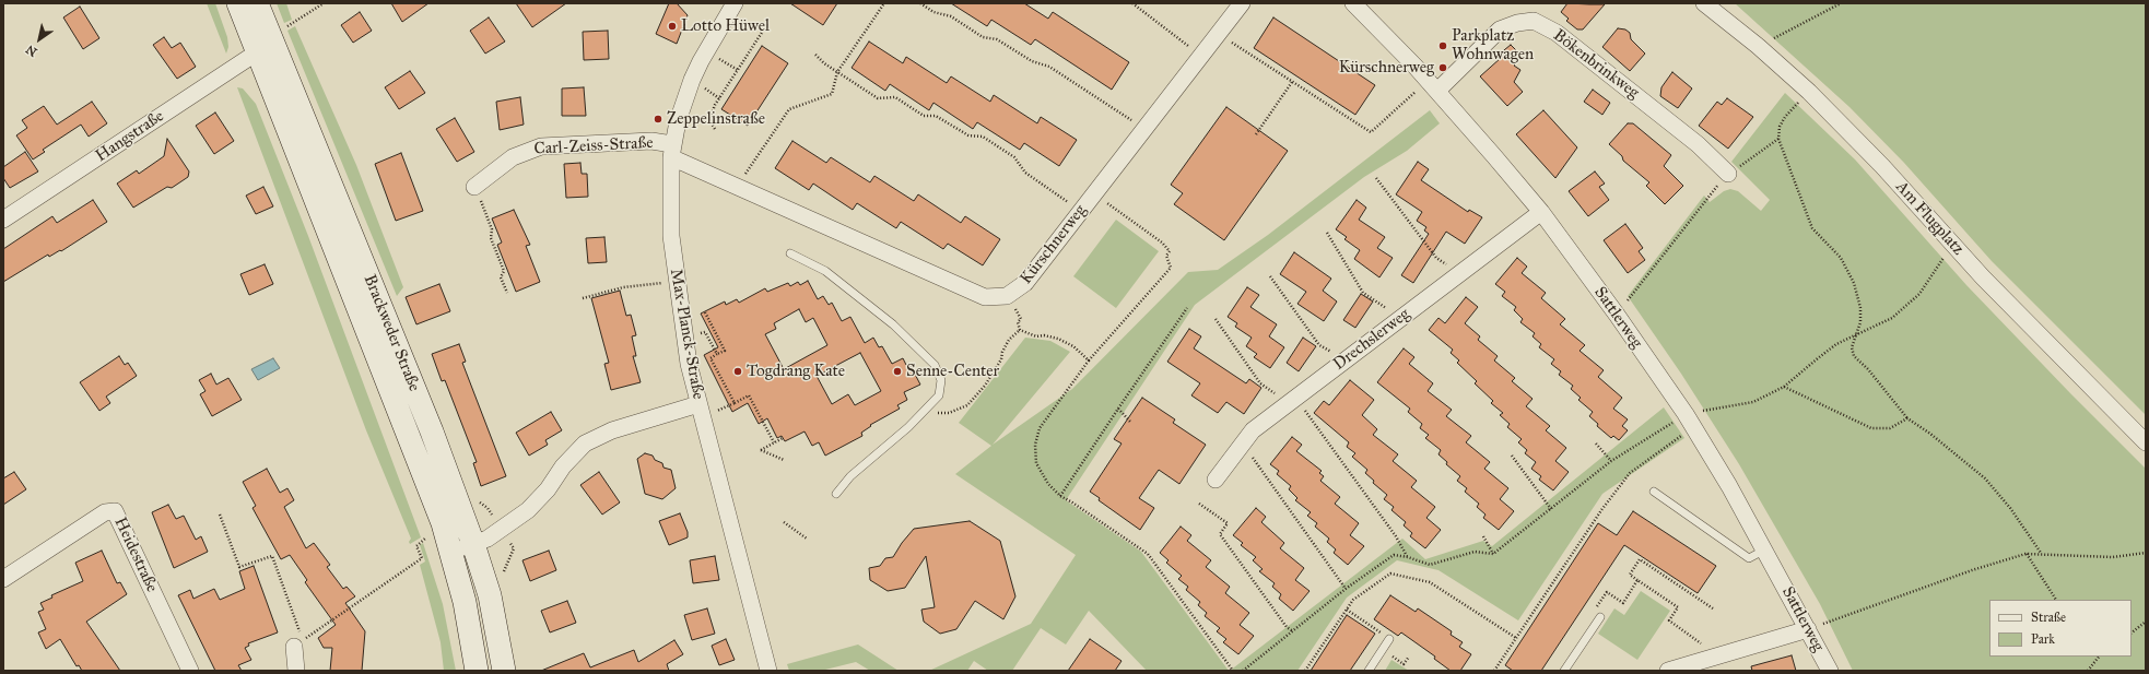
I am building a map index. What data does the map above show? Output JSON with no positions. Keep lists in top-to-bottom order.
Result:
{
  "streets": {
    "main road": ["Brackweder Straße"],
    "street": [
      "Bökenbrinkweg",
      "Hangstraße",
      "Carl-Zeiss-Straße",
      "Am Flugplatz",
      "Kürschnerweg",
      "Sattlerweg",
      "Max-Planck-Straße",
      "Drechslerweg",
      "Heidestraße"
    ]
  },
  "crossings": [
    ["Bökenbrinkweg", "Sattlerweg"],
    ["Hangstraße", "Brackweder Straße"],
    ["Carl-Zeiss-Straße", "Kürschnerweg"],
    ["Carl-Zeiss-Straße", "Max-Planck-Straße"],
    ["Kürschnerweg", "Max-Planck-Straße"],
    ["Sattlerweg", "Drechslerweg"]
  ],
  "places": [
    "Lotto Hüwel",
    "Parkplatz Wohnwagen",
    "Kürschnerweg",
    "Zeppelinstraße",
    "Togdrang Kate",
    "Senne-Center"
  ],
  "legend": ["Straße", "Park"],
  "north": "bottom left"
}
